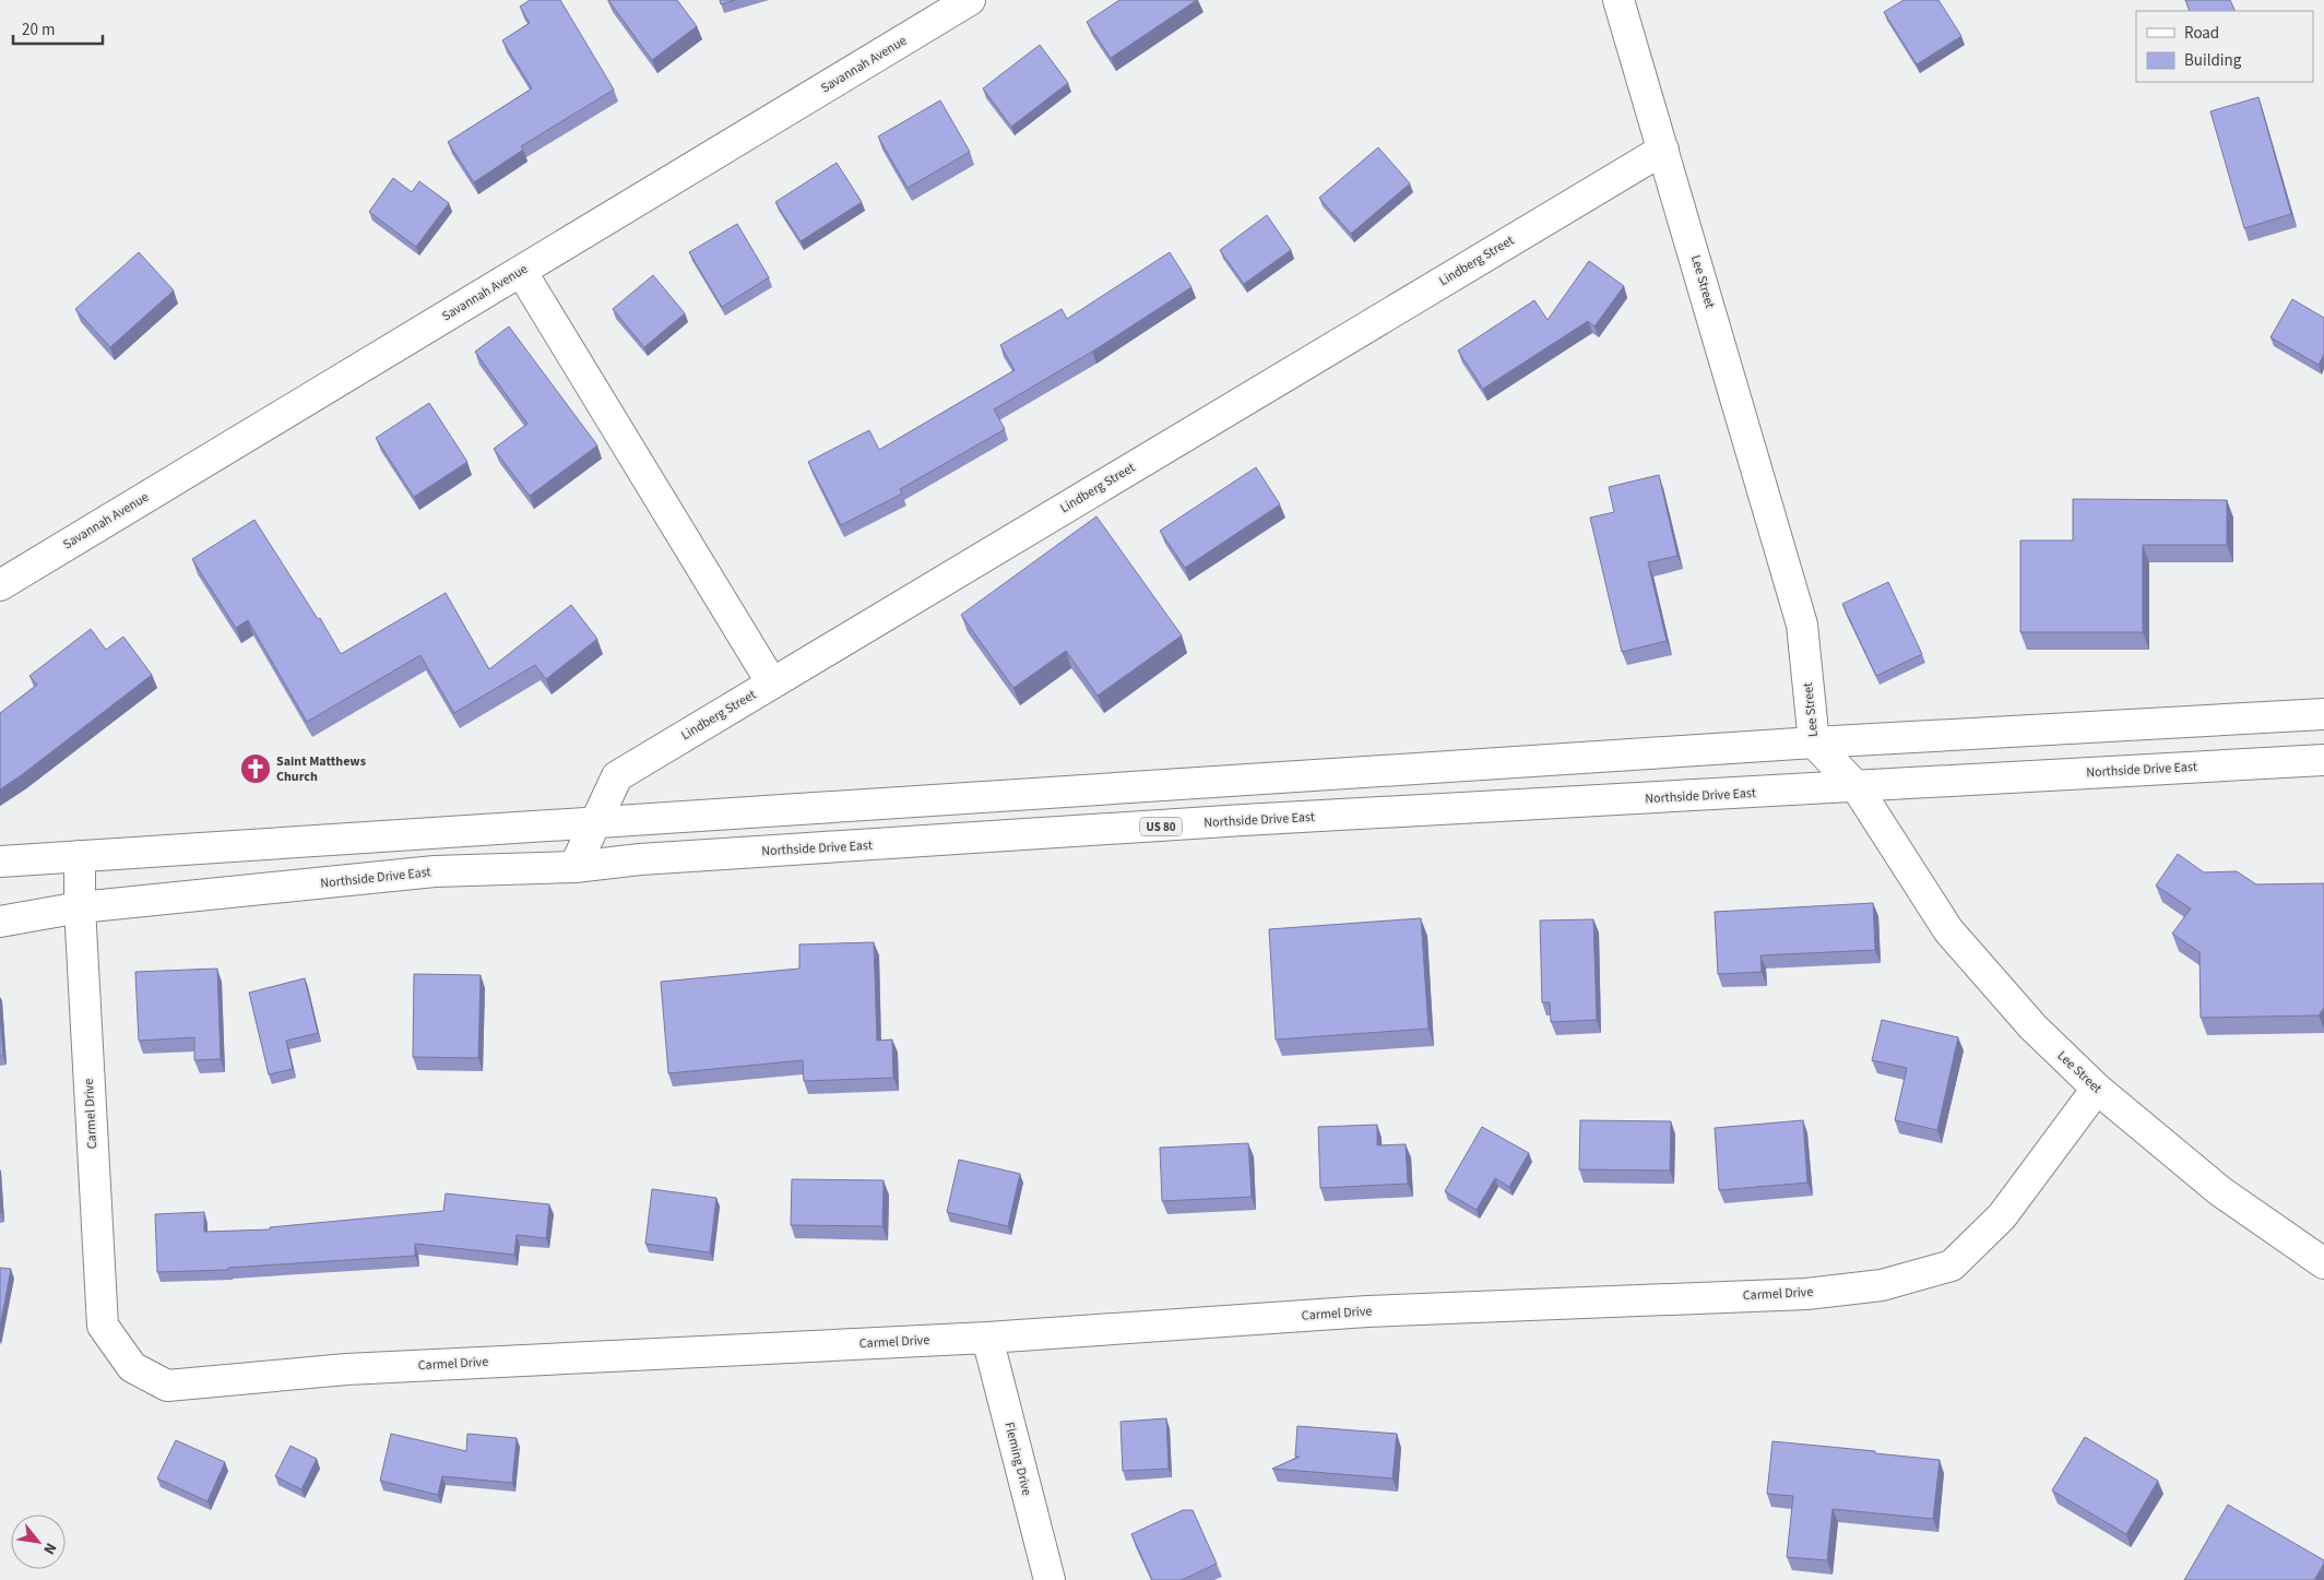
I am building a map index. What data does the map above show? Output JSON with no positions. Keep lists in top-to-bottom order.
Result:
{
  "streets": {
    "street": [
      "Savannah Avenue",
      "Lindberg Street",
      "Lee Street",
      "Northside Drive East",
      "US 80",
      "Carmel Drive",
      "Fleming Drive"
    ]
  },
  "crossings": [
    ["Lindberg Street", "Lee Street"],
    ["Lindberg Street", "Northside Drive East"],
    ["Lee Street", "Northside Drive East"],
    ["Lee Street", "Carmel Drive"],
    ["Northside Drive East", "Carmel Drive"],
    ["Carmel Drive", "Fleming Drive"]
  ],
  "places": {
    "church": ["Saint Matthews Church"]
  },
  "legend": ["Road", "Building"],
  "scale_bar": "20 m",
  "north": "bottom right"
}
